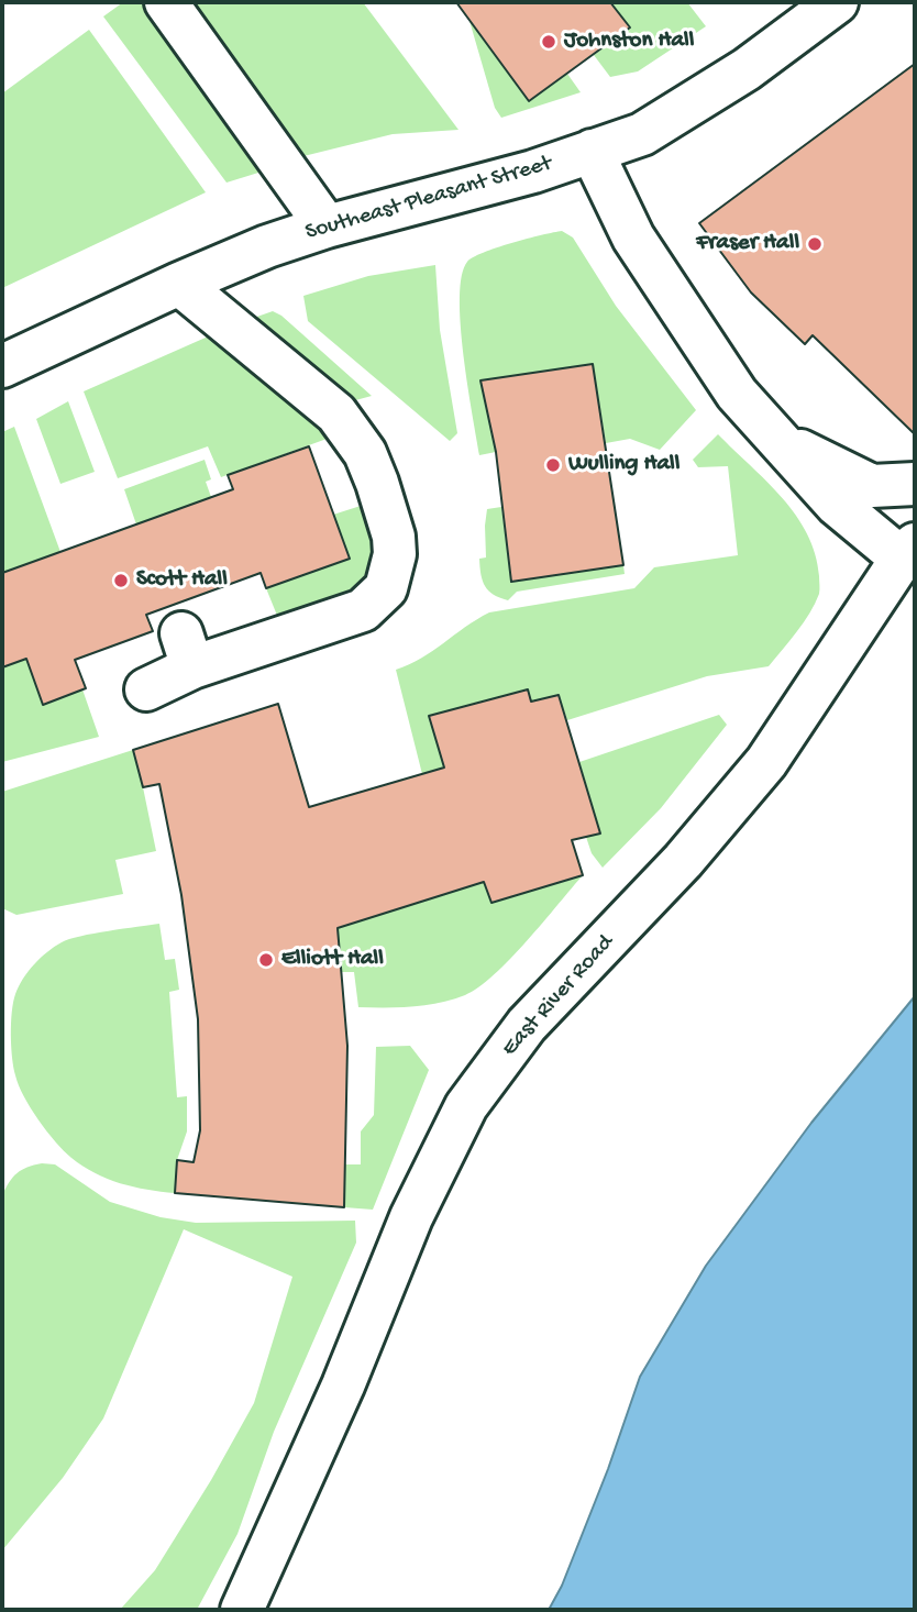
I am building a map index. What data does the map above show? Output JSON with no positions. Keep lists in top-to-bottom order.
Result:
{
  "streets": {
    "street": ["Southeast Pleasant Street", "East River Road"]
  },
  "places": [
    "Johnston Hall",
    "Fraser Hall",
    "Wulling Hall",
    "Scott Hall",
    "Elliott Hall"
  ]
}
